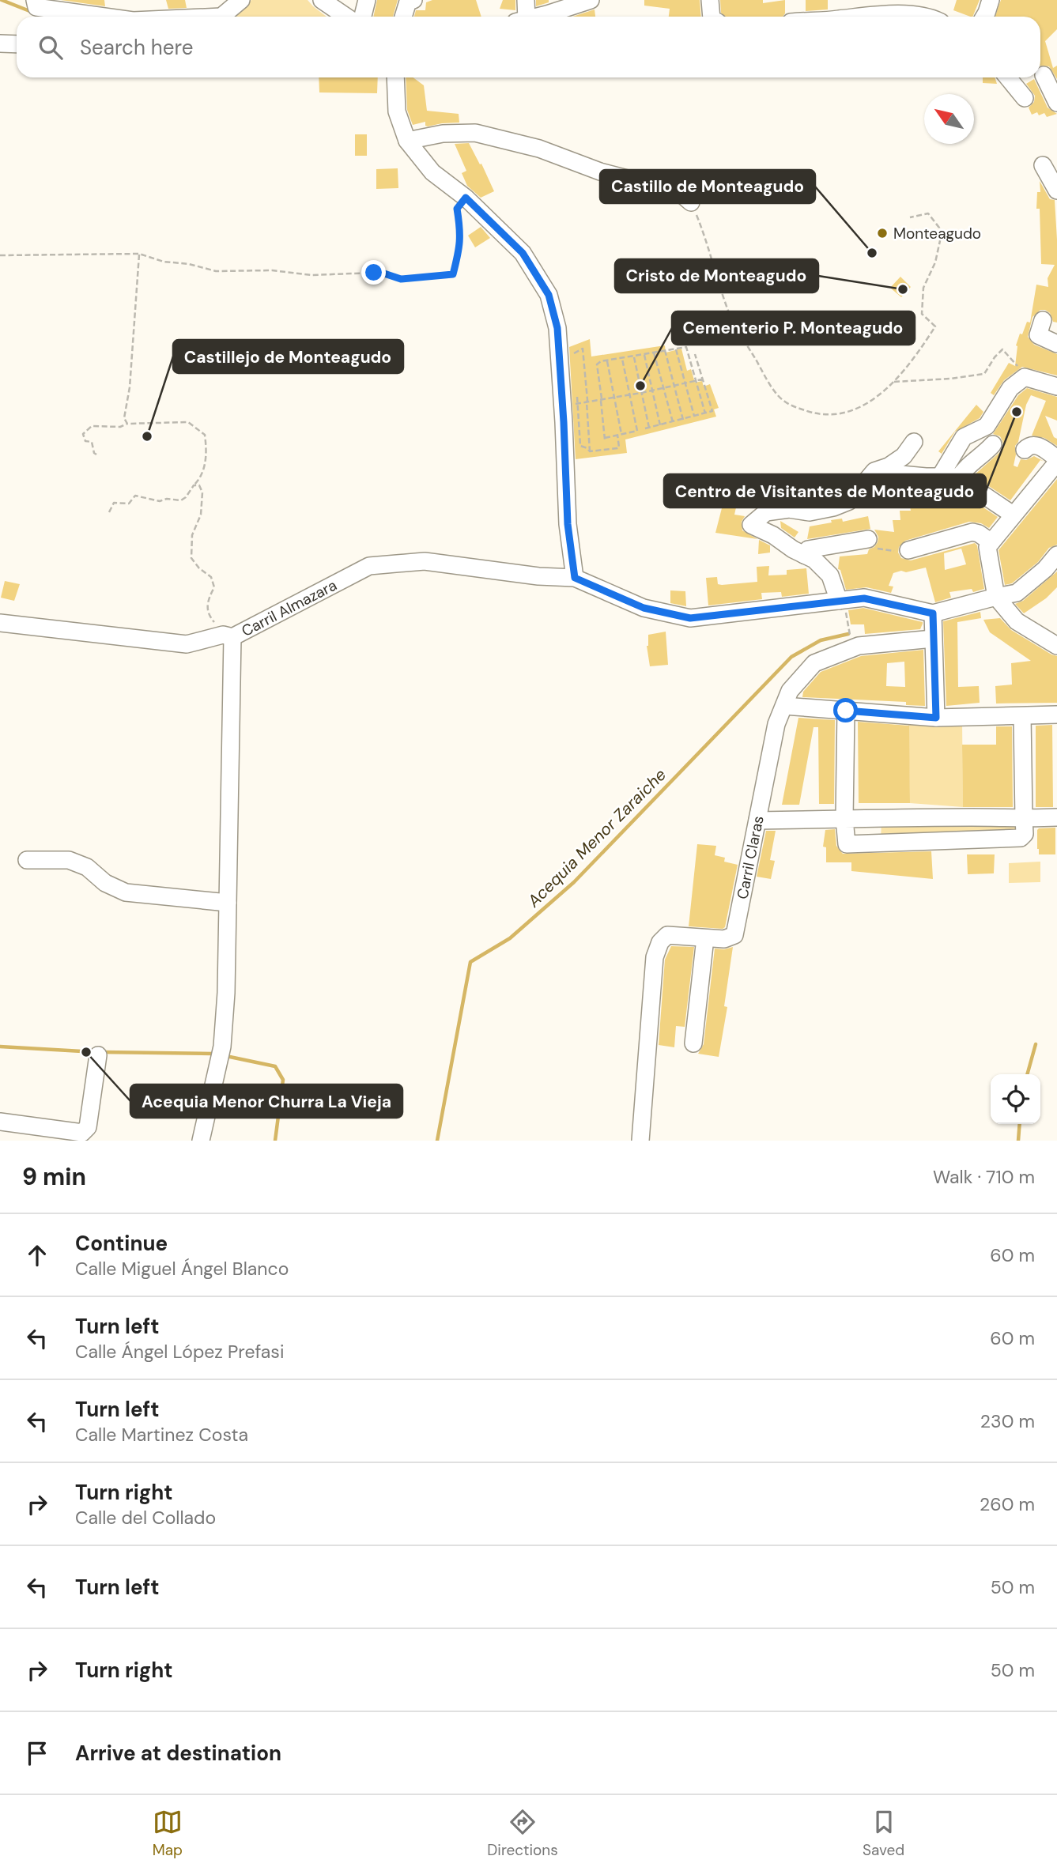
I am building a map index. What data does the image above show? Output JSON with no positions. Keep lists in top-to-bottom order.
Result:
{
  "streets": {
    "street": ["Carril Almazara", "Carril Claras"]
  },
  "water": ["Acequia Menor Zaraiche"],
  "places": [
    "Monteagudo",
    "Castillo de Monteagudo",
    "Cristo de Monteagudo",
    "Cementerio P. Monteagudo",
    "Centro de Visitantes de Monteagudo",
    "Castillejo de Monteagudo",
    "Acequia Menor Churra La Vieja"
  ],
  "north": "top left",
  "page": {
    "search": "Search here",
    "heading": ["9 min", "Walk · 710 m"],
    "list": [
      ["Continue", "Calle Miguel Ángel Blanco", "60 m"],
      ["Turn left", "Calle Ángel López Prefasi", "60 m"],
      ["Turn left", "Calle Martinez Costa", "230 m"],
      ["Turn right", "Calle del Collado", "260 m"],
      ["Turn left", "50 m"],
      ["Turn right", "50 m"],
      "Arrive at destination"
    ],
    "nav": ["Map", "Directions", "Saved"]
  }
}
